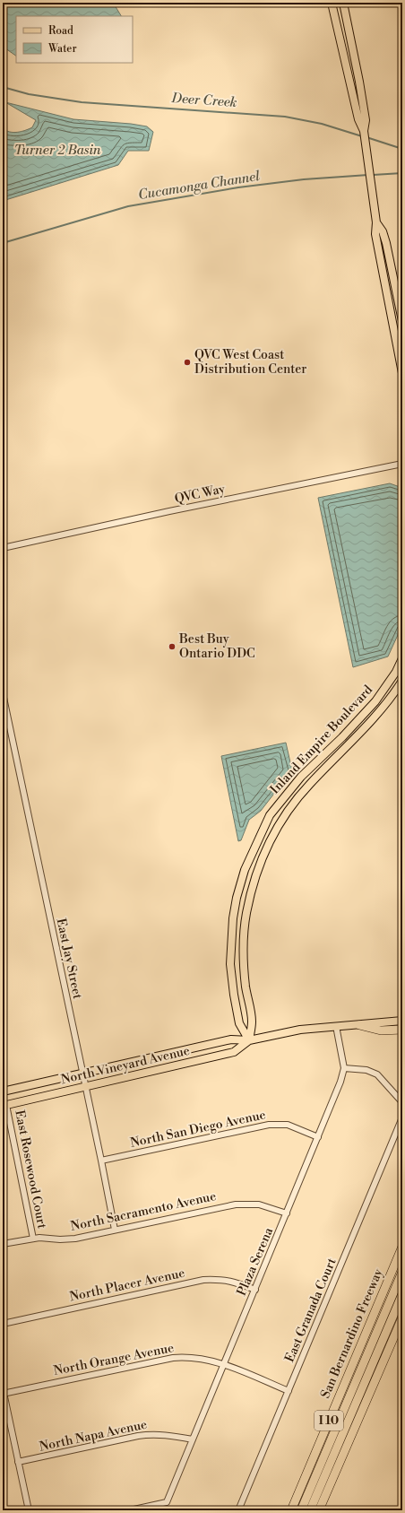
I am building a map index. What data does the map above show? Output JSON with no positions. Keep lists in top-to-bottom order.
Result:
{
  "streets": {
    "highway": ["San Bernardino Freeway", "I 10"],
    "main road": ["Inland Empire Boulevard", "North Vineyard Avenue"],
    "street": [
      "QVC Way",
      "East Jay Street",
      "North San Diego Avenue",
      "East Rosewood Court",
      "North Sacramento Avenue",
      "Plaza Serena",
      "North Placer Avenue",
      "East Granada Court",
      "North Orange Avenue",
      "North Napa Avenue"
    ]
  },
  "crossings": [
    ["Inland Empire Boulevard", "North Vineyard Avenue"],
    ["East Jay Street", "North Vineyard Avenue"],
    ["East Jay Street", "North San Diego Avenue"],
    ["East Jay Street", "North Sacramento Avenue"],
    ["North Vineyard Avenue", "East Rosewood Court"],
    ["North Vineyard Avenue", "Plaza Serena"],
    ["North San Diego Avenue", "Plaza Serena"],
    ["East Rosewood Court", "North Sacramento Avenue"],
    ["North Sacramento Avenue", "Plaza Serena"],
    ["Plaza Serena", "North Placer Avenue"],
    ["Plaza Serena", "North Orange Avenue"],
    ["Plaza Serena", "North Napa Avenue"],
    ["East Granada Court", "North Orange Avenue"]
  ],
  "water": ["Deer Creek", "Turner 2 Basin", "Cucamonga Channel"],
  "places": ["QVC West Coast Distribution Center", "Best Buy Ontario DDC"],
  "legend": ["Road", "Water"]
}
